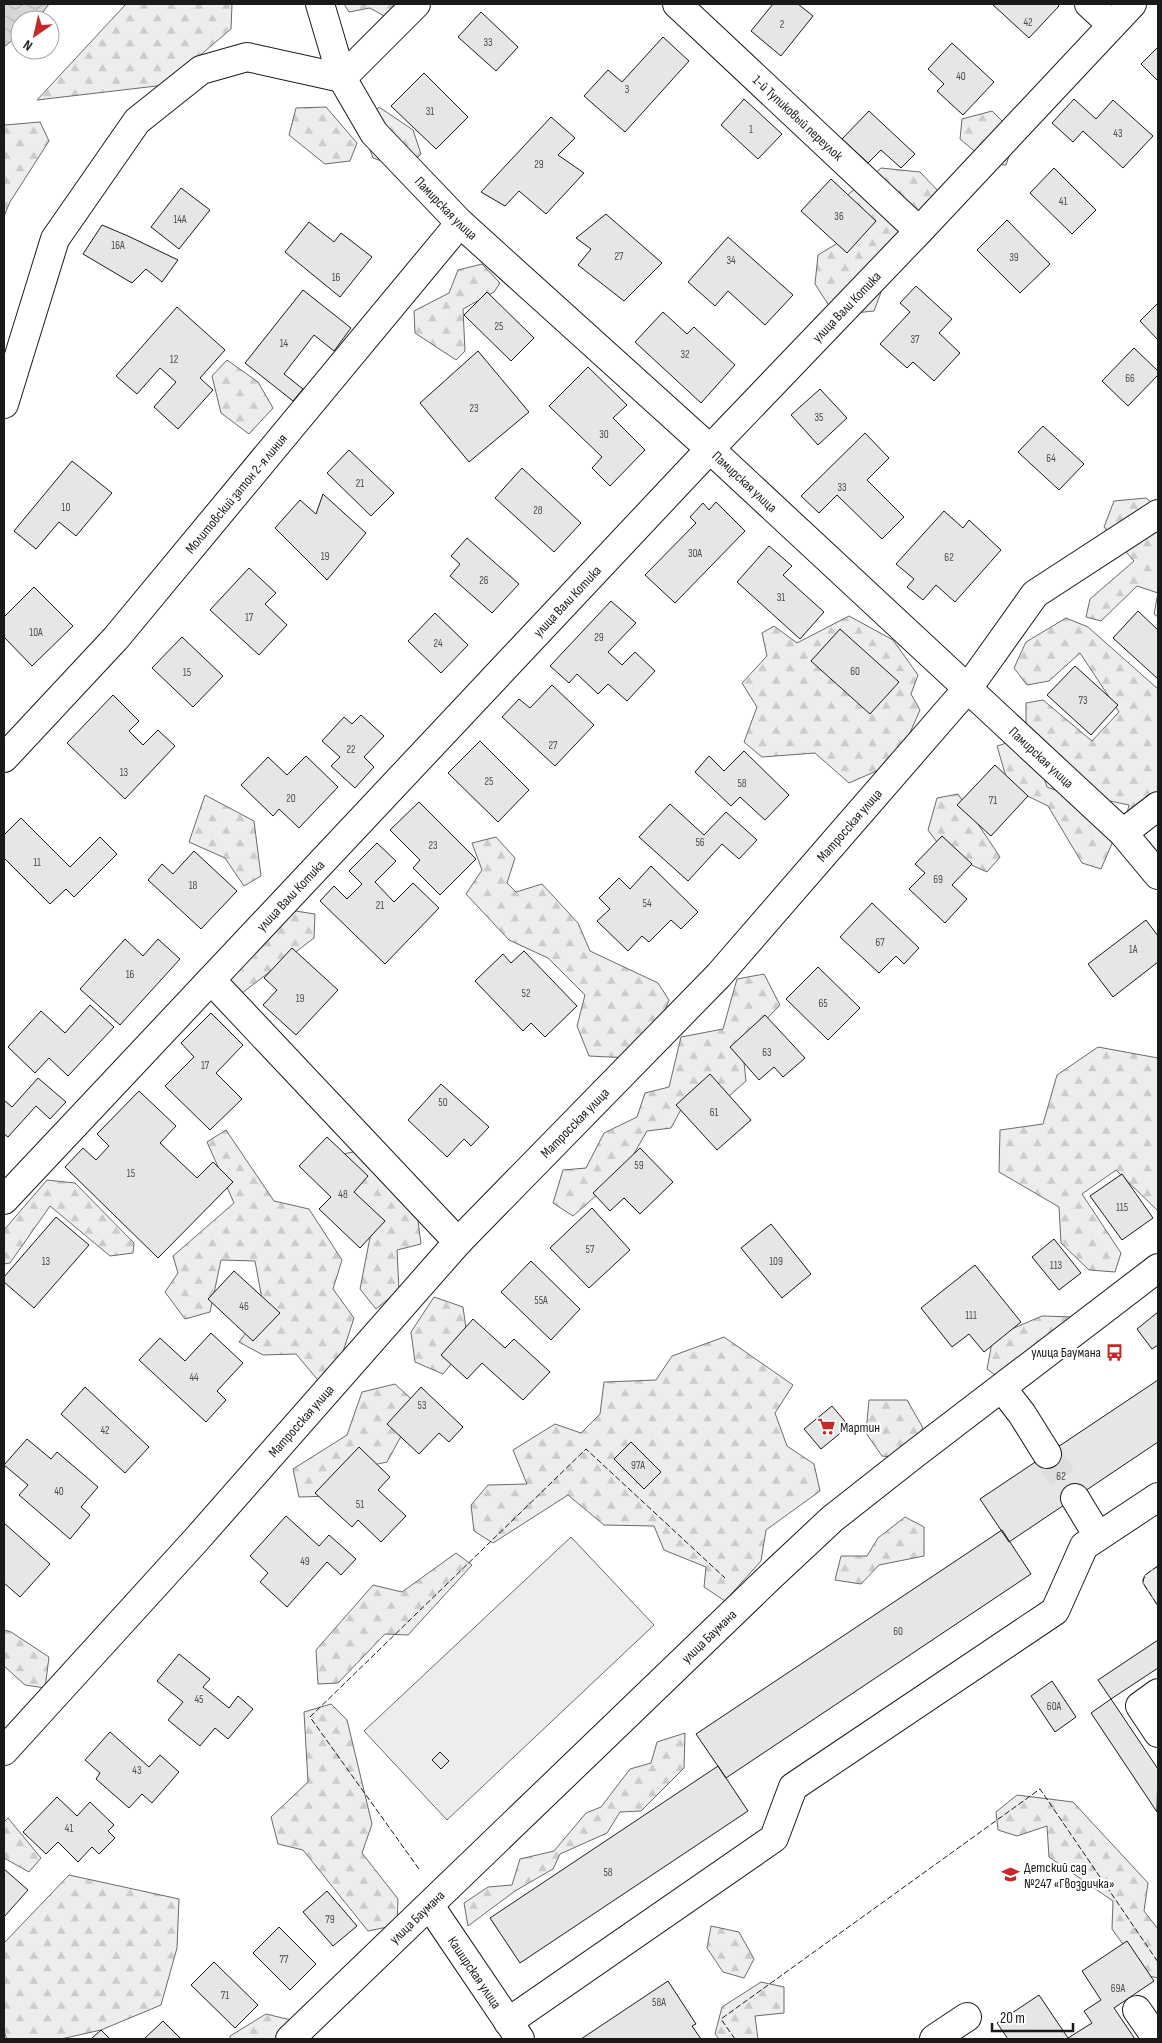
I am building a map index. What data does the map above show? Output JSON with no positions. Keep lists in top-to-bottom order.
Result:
{
  "streets": {
    "street": [
      "1-й Тупиковый переулок",
      "Памирская улица",
      "улица Вали Котика",
      "Молитовский затон 2-я линия",
      "Матросская улица",
      "улица Баумана",
      "Каширская улица"
    ]
  },
  "crossings": [
    ["1-й Тупиковый переулок", "улица Вали Котика"],
    ["Памирская улица", "улица Вали Котика"],
    ["Памирская улица", "Молитовский затон 2-я линия"],
    ["Памирская улица", "Матросская улица"],
    ["улица Баумана", "Каширская улица"]
  ],
  "places": {
    "bus stop": ["улица Баумана"],
    "supermarket": ["Мартин"],
    "school or university": ["Детский сад №247 «Гвоздичка»"]
  },
  "house_numbers": [
    "42",
    "2",
    "33",
    "40",
    "3",
    "31",
    "1",
    "43",
    "29",
    "41",
    "36",
    "14А",
    "16А",
    "27",
    "39",
    "34",
    "16",
    "25",
    "37",
    "14",
    "32",
    "12",
    "66",
    "23",
    "35",
    "30",
    "64",
    "21",
    "33",
    "10",
    "28",
    "30А",
    "19",
    "62",
    "26",
    "31",
    "17",
    "10А",
    "29",
    "24",
    "60",
    "15",
    "73",
    "27",
    "22",
    "13",
    "25",
    "58",
    "20",
    "71",
    "56",
    "23",
    "11",
    "69",
    "18",
    "54",
    "21",
    "67",
    "1А",
    "16",
    "52",
    "19",
    "65",
    "63",
    "17",
    "50",
    "61",
    "59",
    "15",
    "48",
    "115",
    "57",
    "13",
    "109",
    "113",
    "55А",
    "46",
    "111",
    "44",
    "53",
    "42",
    "97А",
    "62",
    "40",
    "51",
    "49",
    "60",
    "45",
    "60А",
    "43",
    "41",
    "58",
    "79",
    "77",
    "69А",
    "71",
    "58А"
  ],
  "scale_bar": "20 m",
  "north": "bottom left"
}
